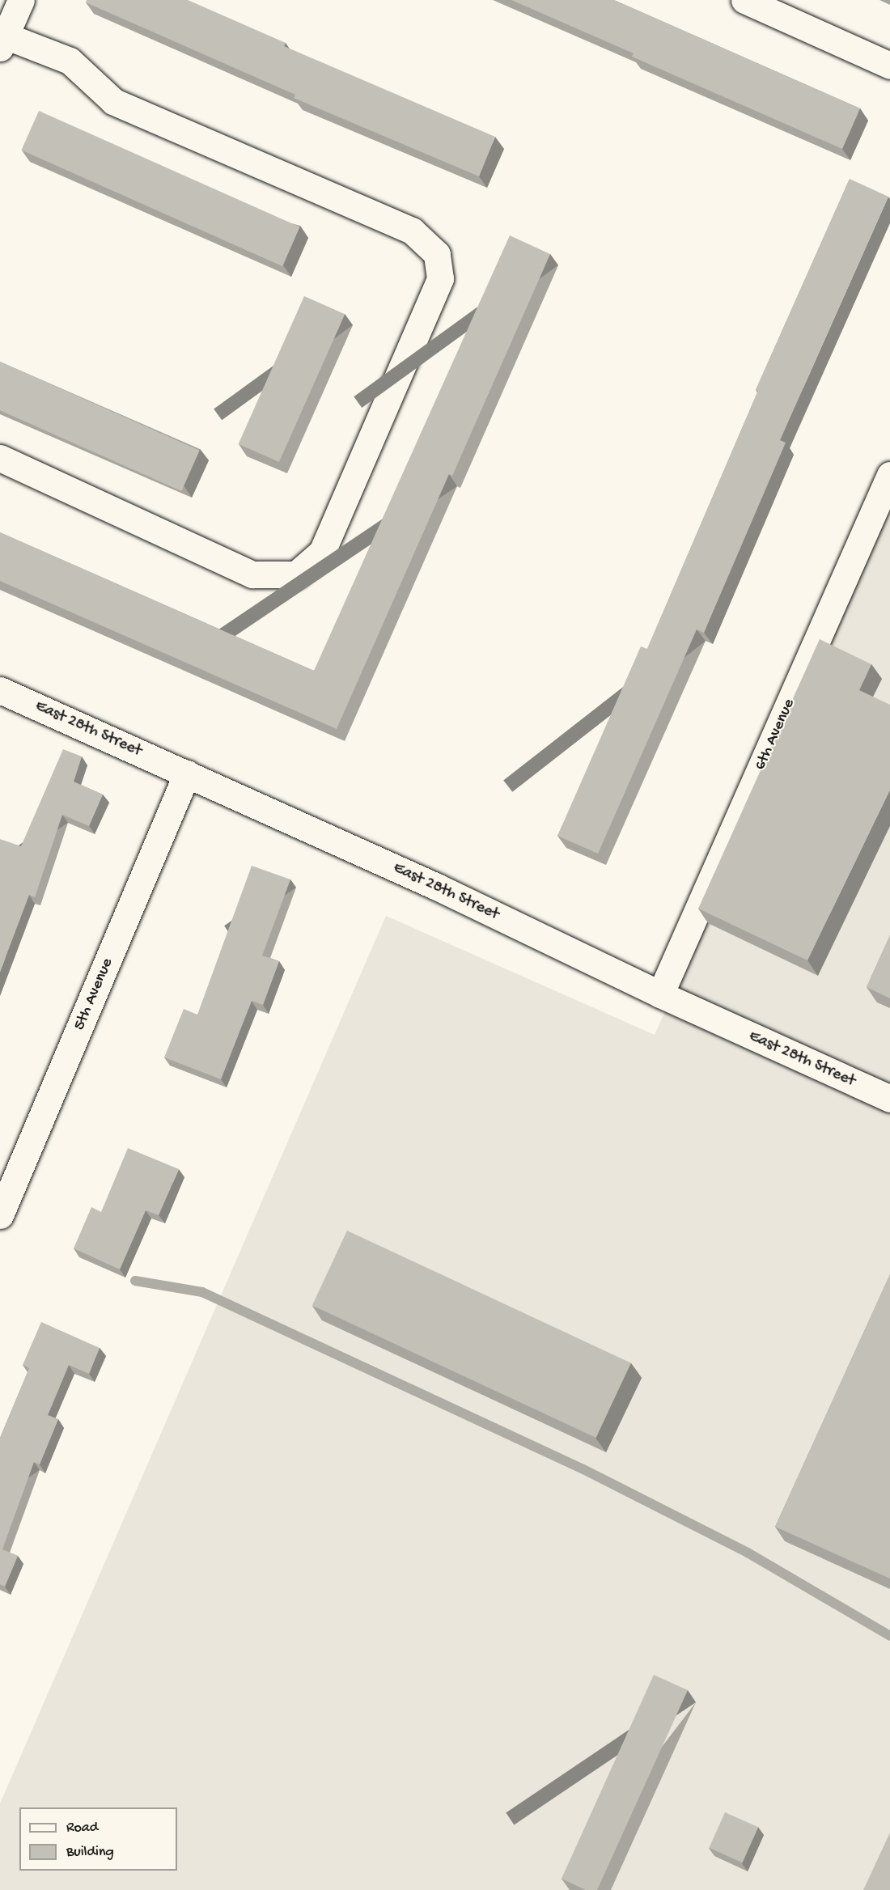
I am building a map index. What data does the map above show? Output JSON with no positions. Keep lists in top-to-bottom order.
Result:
{
  "streets": {
    "street": ["East 28th Street", "6th Avenue", "5th Avenue"]
  },
  "crossings": [
    ["East 28th Street", "6th Avenue"],
    ["East 28th Street", "5th Avenue"]
  ],
  "legend": ["Road", "Building"]
}
